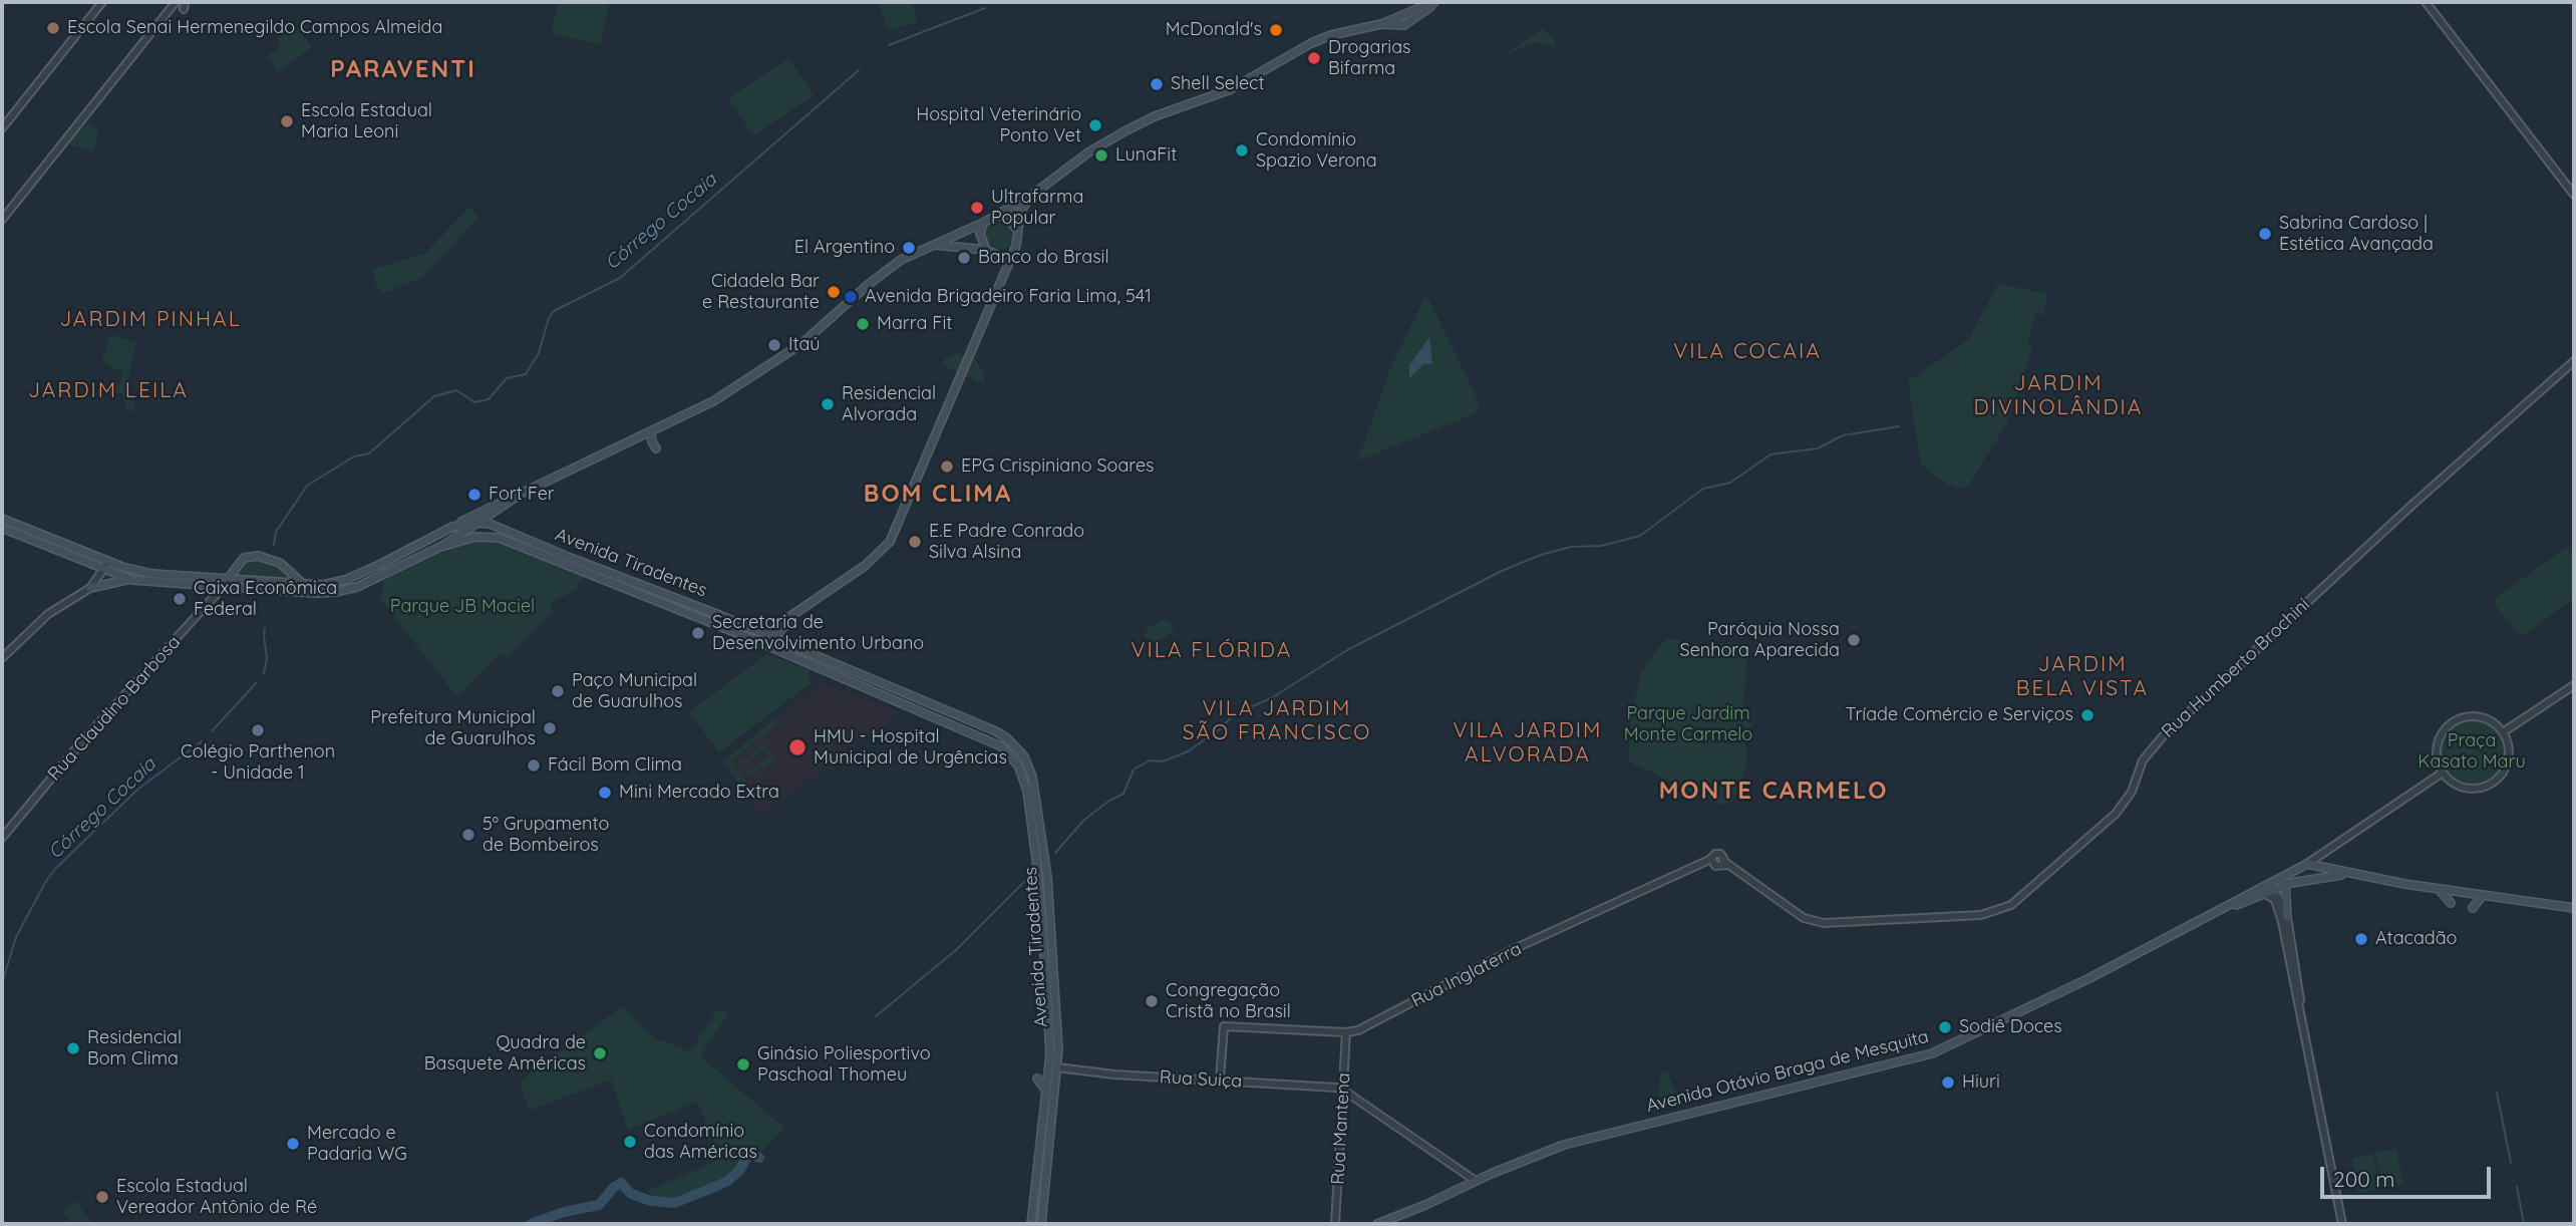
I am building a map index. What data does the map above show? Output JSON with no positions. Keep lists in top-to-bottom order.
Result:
{
  "streets": {
    "main road": ["Avenida Tiradentes", "Avenida Otávio Braga de Mesquita"],
    "street": [
      "Rua Humberto Brochini",
      "Rua Claudino Barbosa",
      "Rua Inglaterra",
      "Rua Suiça",
      "Rua Mantena"
    ]
  },
  "crossings": [
    ["Avenida Tiradentes", "Rua Claudino Barbosa"],
    ["Avenida Tiradentes", "Rua Suiça"],
    ["Rua Inglaterra", "Rua Suiça"],
    ["Rua Inglaterra", "Rua Mantena"],
    ["Rua Suiça", "Rua Mantena"]
  ],
  "districts": [
    "PARAVENTI",
    "JARDIM PINHAL",
    "VILA COCAIA",
    "JARDIM DIVINOLÂNDIA",
    "JARDIM LEILA",
    "BOM CLIMA",
    "VILA FLÓRIDA",
    "JARDIM BELA VISTA",
    "VILA JARDIM SÃO FRANCISCO",
    "VILA JARDIM ALVORADA",
    "MONTE CARMELO"
  ],
  "water": ["Córrego Cocaia"],
  "parks": ["Parque JB Maciel", "Parque Jardim Monte Carmelo", "Praça Kasato Maru"],
  "places": [
    "Escola Senai Hermenegildo Campos Almeida",
    "McDonald's",
    "Drogarias Bifarma",
    "Shell Select",
    "Escola Estadual Maria Leoni",
    "Hospital Veterinário Ponto Vet",
    "Condomínio Spazio Verona",
    "LunaFit",
    "Ultrafarma Popular",
    "Sabrina Cardoso | Estética Avançada",
    "El Argentino",
    "Banco do Brasil",
    "Cidadela Bar e Restaurante",
    "Avenida Brigadeiro Faria Lima, 541",
    "Marra Fit",
    "Itaú",
    "Residencial Alvorada",
    "EPG Crispiniano Soares",
    "Fort Fer",
    "E.E Padre Conrado Silva Alsina",
    "Caixa Econômica Federal",
    "Secretaria de Desenvolvimento Urbano",
    "Paróquia Nossa Senhora Aparecida",
    "Paço Municipal de Guarulhos",
    "Tríade Comércio e Serviços",
    "Prefeitura Municipal de Guarulhos",
    "Colégio Parthenon - Unidade 1",
    "HMU - Hospital Municipal de Urgências",
    "Fácil Bom Clima",
    "Mini Mercado Extra",
    "5º Grupamento de Bombeiros",
    "Atacadão",
    "Congregação Cristã no Brasil",
    "Sodiê Doces",
    "Residencial Bom Clima",
    "Quadra de Basquete Américas",
    "Ginásio Poliesportivo Paschoal Thomeu",
    "Hiuri",
    "Condomínio das Américas",
    "Mercado e Padaria WG",
    "Escola Estadual Vereador Antônio de Ré"
  ],
  "scale_bar": "200 m"
}
